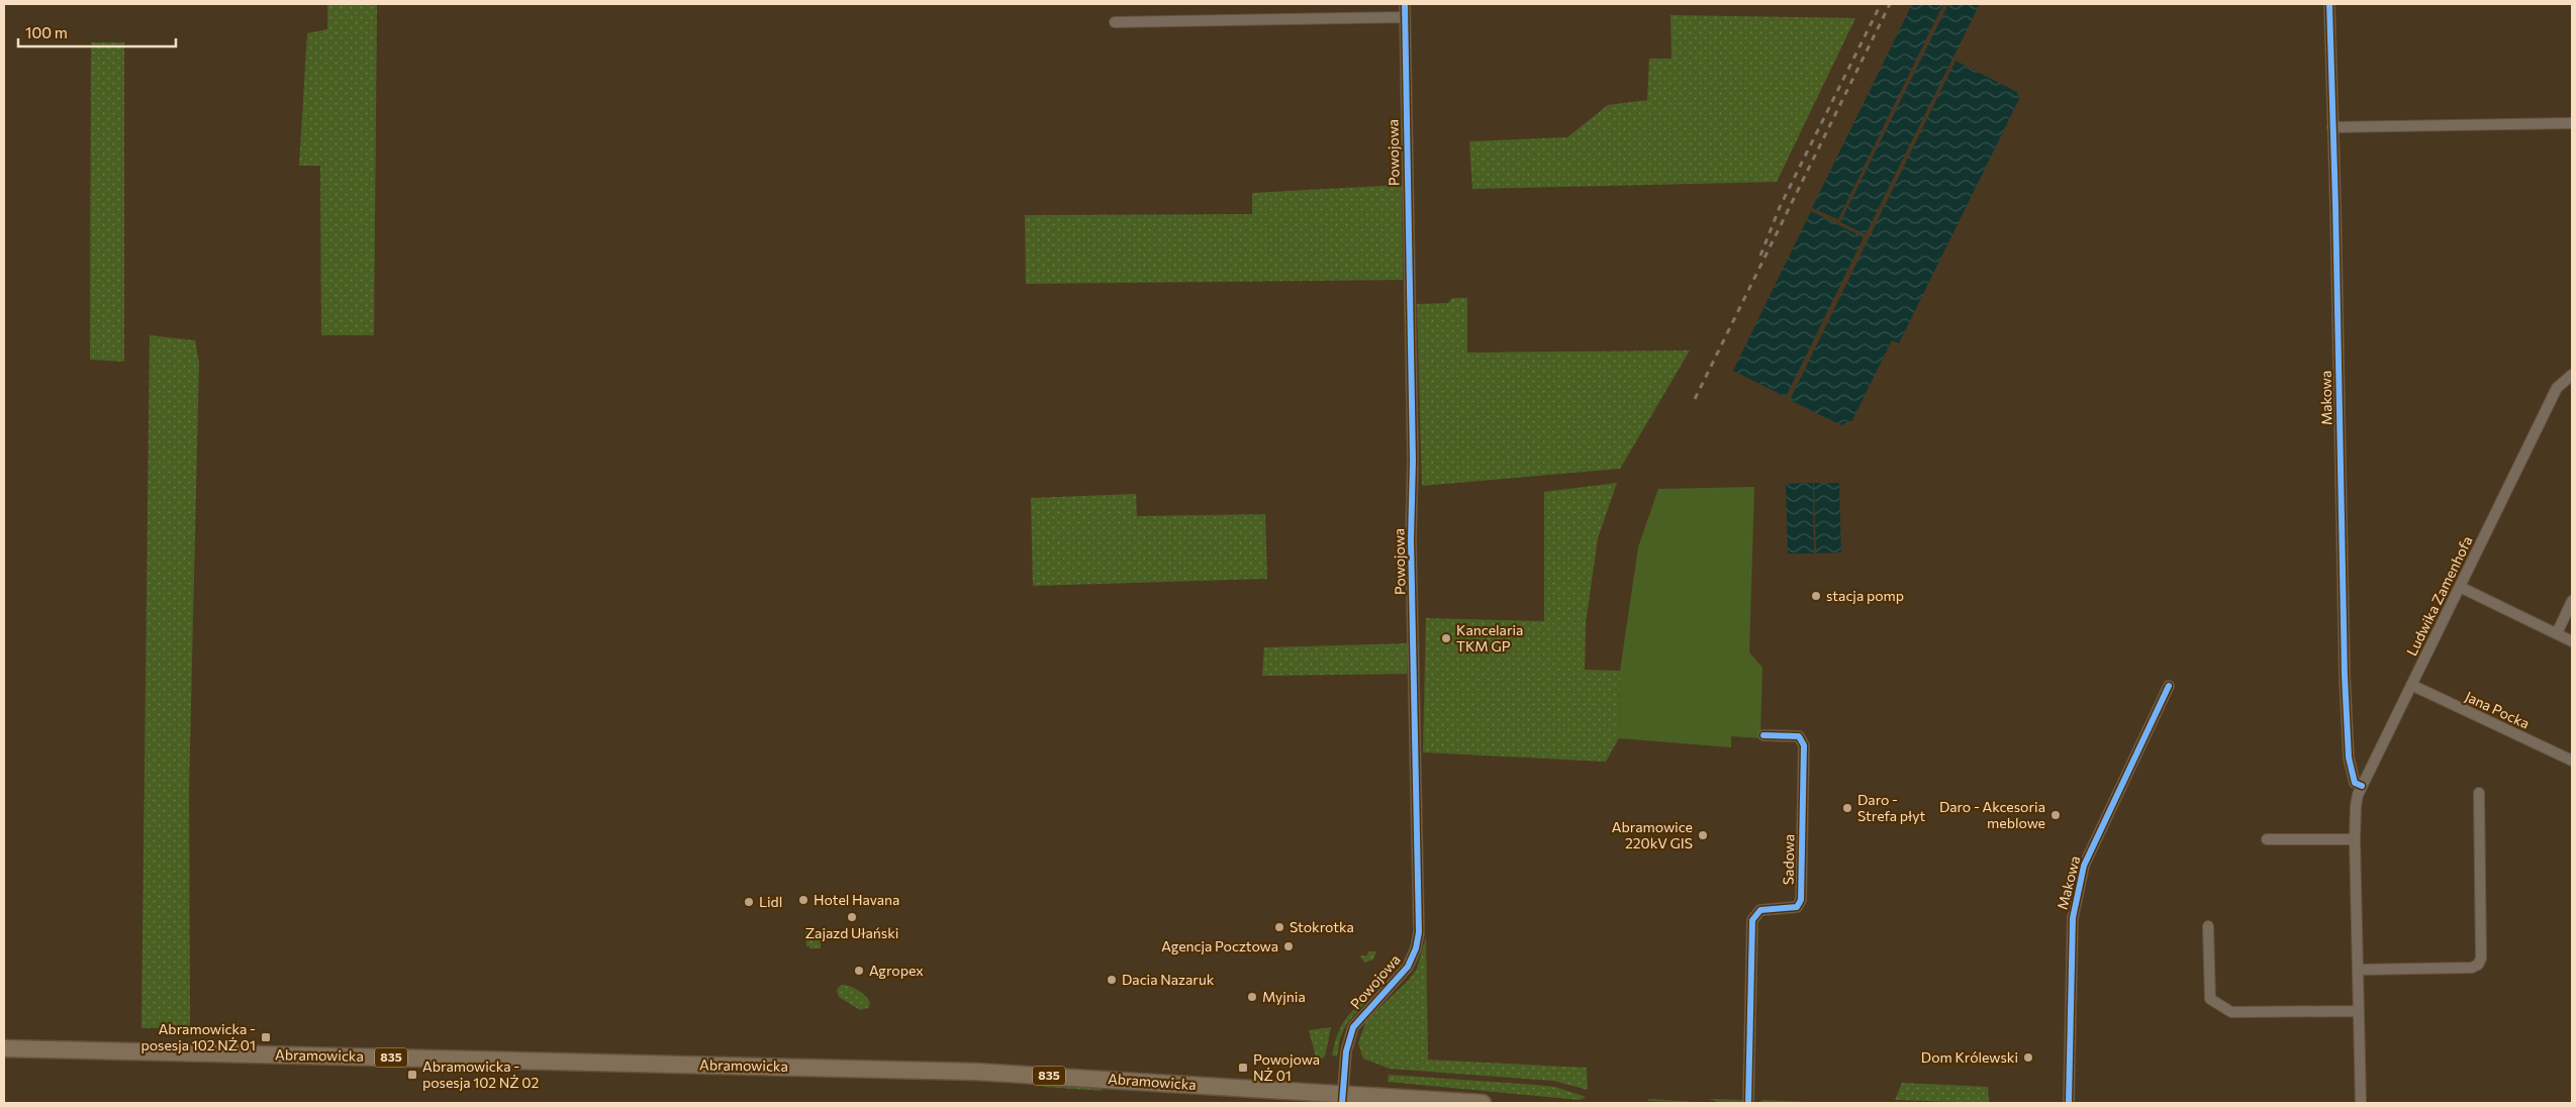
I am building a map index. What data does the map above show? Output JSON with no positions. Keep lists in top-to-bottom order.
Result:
{
  "streets": {
    "main road": ["Abramowicka", "835"],
    "street": [
      "Powojowa",
      "Makowa",
      "Ludwika Zamenhofa",
      "Jana Pocka",
      "Sadowa"
    ]
  },
  "crossings": [
    ["Powojowa", "Abramowicka"],
    ["Makowa", "Ludwika Zamenhofa"],
    ["Ludwika Zamenhofa", "Jana Pocka"]
  ],
  "places": {
    "other": [
      "stacja pomp",
      "Kancelaria TKM GP",
      "Daro - Strefa płyt",
      "Daro - Akcesoria meblowe",
      "Abramowice 220kV GIS",
      "Hotel Havana",
      "Lidl",
      "Zajazd Ułański",
      "Stokrotka",
      "Agencja Pocztowa",
      "Agropex",
      "Dacia Nazaruk",
      "Myjnia",
      "Dom Królewski"
    ],
    "transit": ["Abramowicka - posesja 102 NŻ 01", "Powojowa NŻ 01", "Abramowicka - posesja 102 NŻ 02"]
  },
  "scale_bar": "100 m"
}
